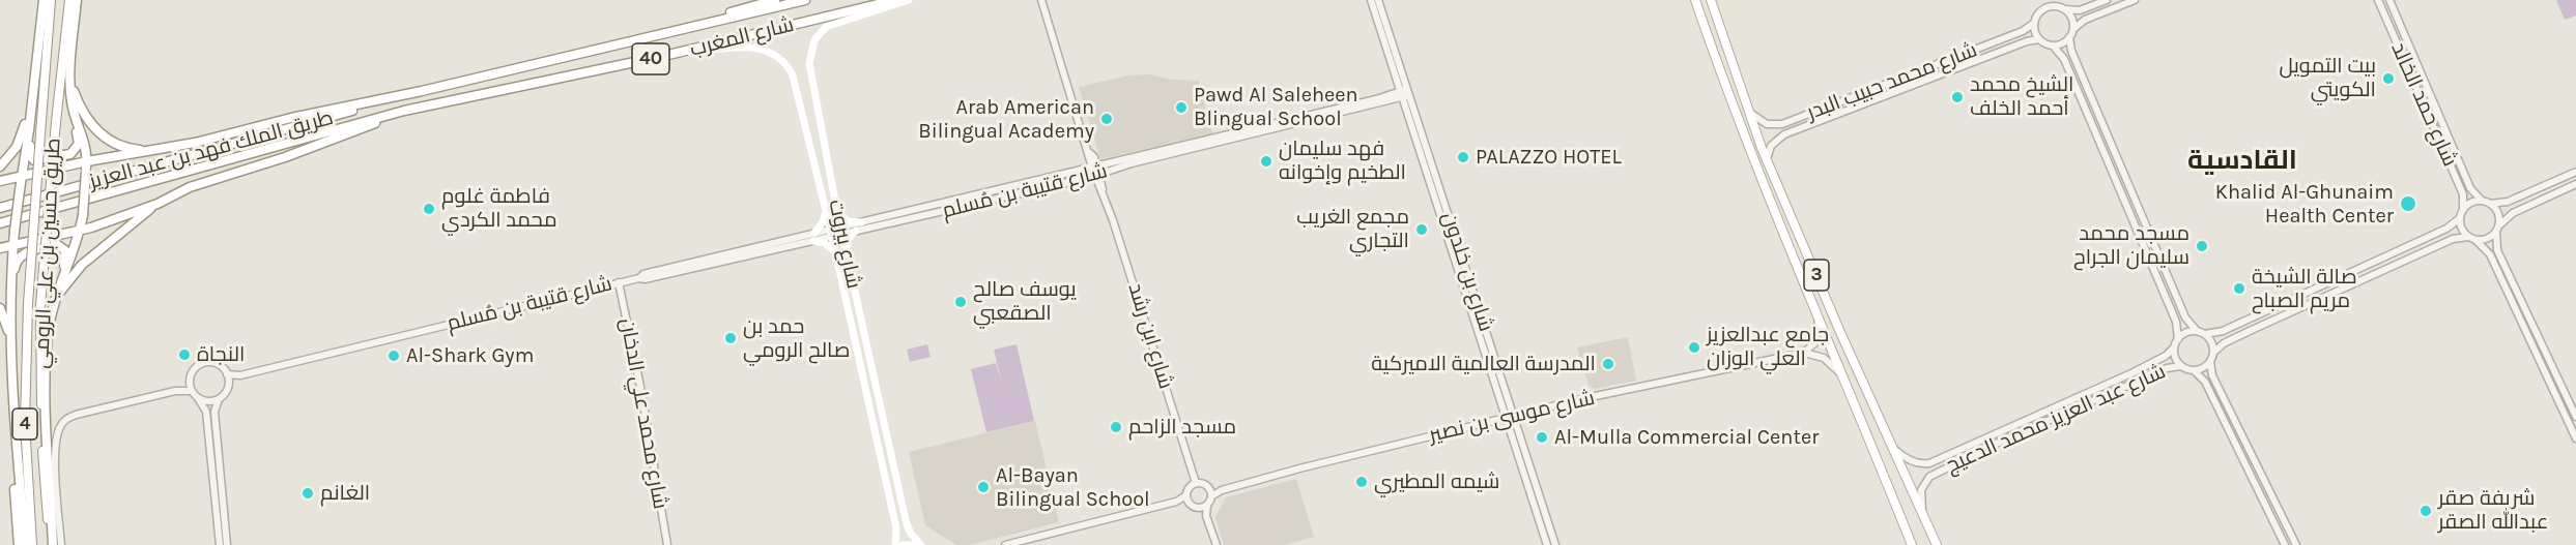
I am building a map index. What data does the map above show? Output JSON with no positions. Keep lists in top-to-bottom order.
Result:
{
  "streets": {
    "highway": ["شارع المغرب", "40", "طريق الملك فهد بن عبد العزيز"],
    "main road": [
      "شارع بيروت",
      "طريق حسين بن علي الرومي",
      "3",
      "4"
    ],
    "street": [
      "شارع محمد حبيب البدر",
      "شارع حمد الخالد",
      "شارع قتيبة بن مُسلم",
      "شارع بن خلدون",
      "شارع ابن رشد",
      "شارع محمد علي الدخان",
      "شارع موسى بن نصير",
      "شارع عبد العزيز محمد الدعيج"
    ]
  },
  "crossings": [
    ["شارع المغرب", "طريق الملك فهد بن عبد العزيز"],
    ["شارع المغرب", "شارع بيروت"],
    ["شارع محمد حبيب البدر", "3"],
    ["شارع قتيبة بن مُسلم", "شارع بيروت"],
    ["شارع قتيبة بن مُسلم", "شارع بن خلدون"],
    ["شارع قتيبة بن مُسلم", "شارع ابن رشد"],
    ["شارع قتيبة بن مُسلم", "شارع محمد علي الدخان"],
    ["شارع بن خلدون", "شارع موسى بن نصير"],
    ["3", "شارع عبد العزيز محمد الدعيج"],
    ["شارع ابن رشد", "شارع موسى بن نصير"]
  ],
  "districts": ["القادسية"],
  "places": [
    "بيت التمويل الكويتي",
    "الشيخ محمد أحمد الخلف",
    "Pawd Al Saleheen Blingual School",
    "Arab American Bilingual Academy",
    "PALAZZO HOTEL",
    "فهد سليمان الطخيم وإخوانه",
    "Khalid Al-Ghunaim Health Center",
    "فاطمة غلوم محمد الكردي",
    "مجمع الغريب التجاري",
    "مسجد محمد سليمان الجراح",
    "صالة الشيخة مريم الصباح",
    "يوسف صالح الصقعبي",
    "حمد بن صالح الرومي",
    "جامع عبدالعزيز العلي الوزان",
    "النجاة",
    "Al-Shark Gym",
    "المدرسة العالمية الاميركية",
    "مسجد الزاحم",
    "Al-Mulla Commercial Center",
    "شيمه المطيري",
    "Al-Bayan Bilingual School",
    "الغانم",
    "شريفة صقر عبدالله الصقر"
  ]
}
